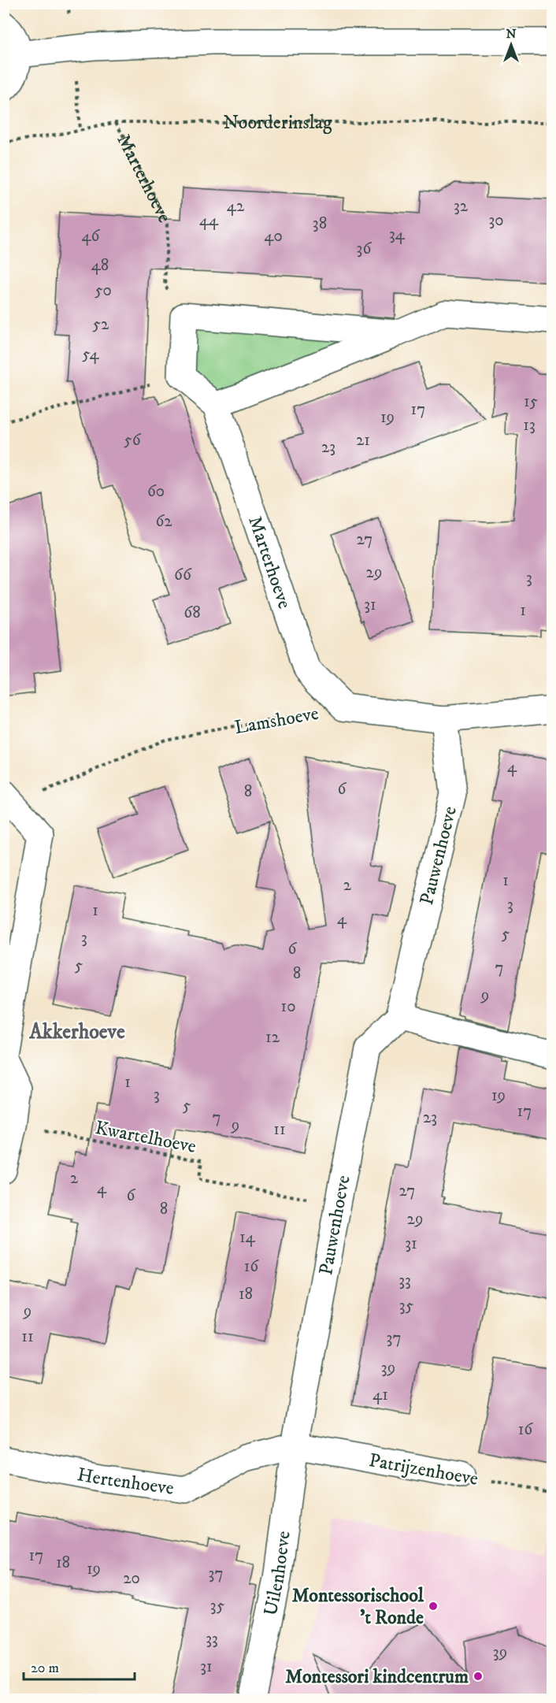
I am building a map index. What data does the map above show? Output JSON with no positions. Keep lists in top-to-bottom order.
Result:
{
  "streets": {
    "street": [
      "Marterhoeve",
      "Lamshoeve",
      "Pauwenhoeve",
      "Patrijzenhoeve",
      "Hertenhoeve",
      "Uilenhoeve"
    ],
    "path": ["Noorderinslag", "Kwartelhoeve"]
  },
  "crossings": [
    ["Noorderinslag", "Marterhoeve"],
    ["Marterhoeve", "Lamshoeve"],
    ["Lamshoeve", "Pauwenhoeve"],
    ["Pauwenhoeve", "Kwartelhoeve"],
    ["Pauwenhoeve", "Patrijzenhoeve"],
    ["Pauwenhoeve", "Hertenhoeve"],
    ["Pauwenhoeve", "Uilenhoeve"],
    ["Patrijzenhoeve", "Hertenhoeve"],
    ["Patrijzenhoeve", "Uilenhoeve"],
    ["Hertenhoeve", "Uilenhoeve"]
  ],
  "districts": ["Akkerhoeve"],
  "places": ["Montessorischool 't Ronde", "Montessori kindcentrum"],
  "house_numbers": [
    "42",
    "32",
    "44",
    "30",
    "38",
    "34",
    "46",
    "40",
    "36",
    "48",
    "50",
    "52",
    "54",
    "15",
    "17",
    "19",
    "13",
    "56",
    "21",
    "23",
    "60",
    "62",
    "27",
    "29",
    "66",
    "3",
    "31",
    "1",
    "68",
    "4",
    "6",
    "8",
    "1",
    "2",
    "3",
    "1",
    "4",
    "5",
    "3",
    "6",
    "5",
    "7",
    "8",
    "9",
    "10",
    "12",
    "1",
    "3",
    "19",
    "5",
    "17",
    "7",
    "23",
    "9",
    "11",
    "2",
    "4",
    "27",
    "6",
    "8",
    "29",
    "14",
    "31",
    "16",
    "33",
    "18",
    "35",
    "9",
    "11",
    "37",
    "39",
    "41",
    "16",
    "17",
    "18",
    "19",
    "37",
    "20",
    "35",
    "33",
    "39",
    "31"
  ],
  "scale_bar": "20 m",
  "north": "top"
}
